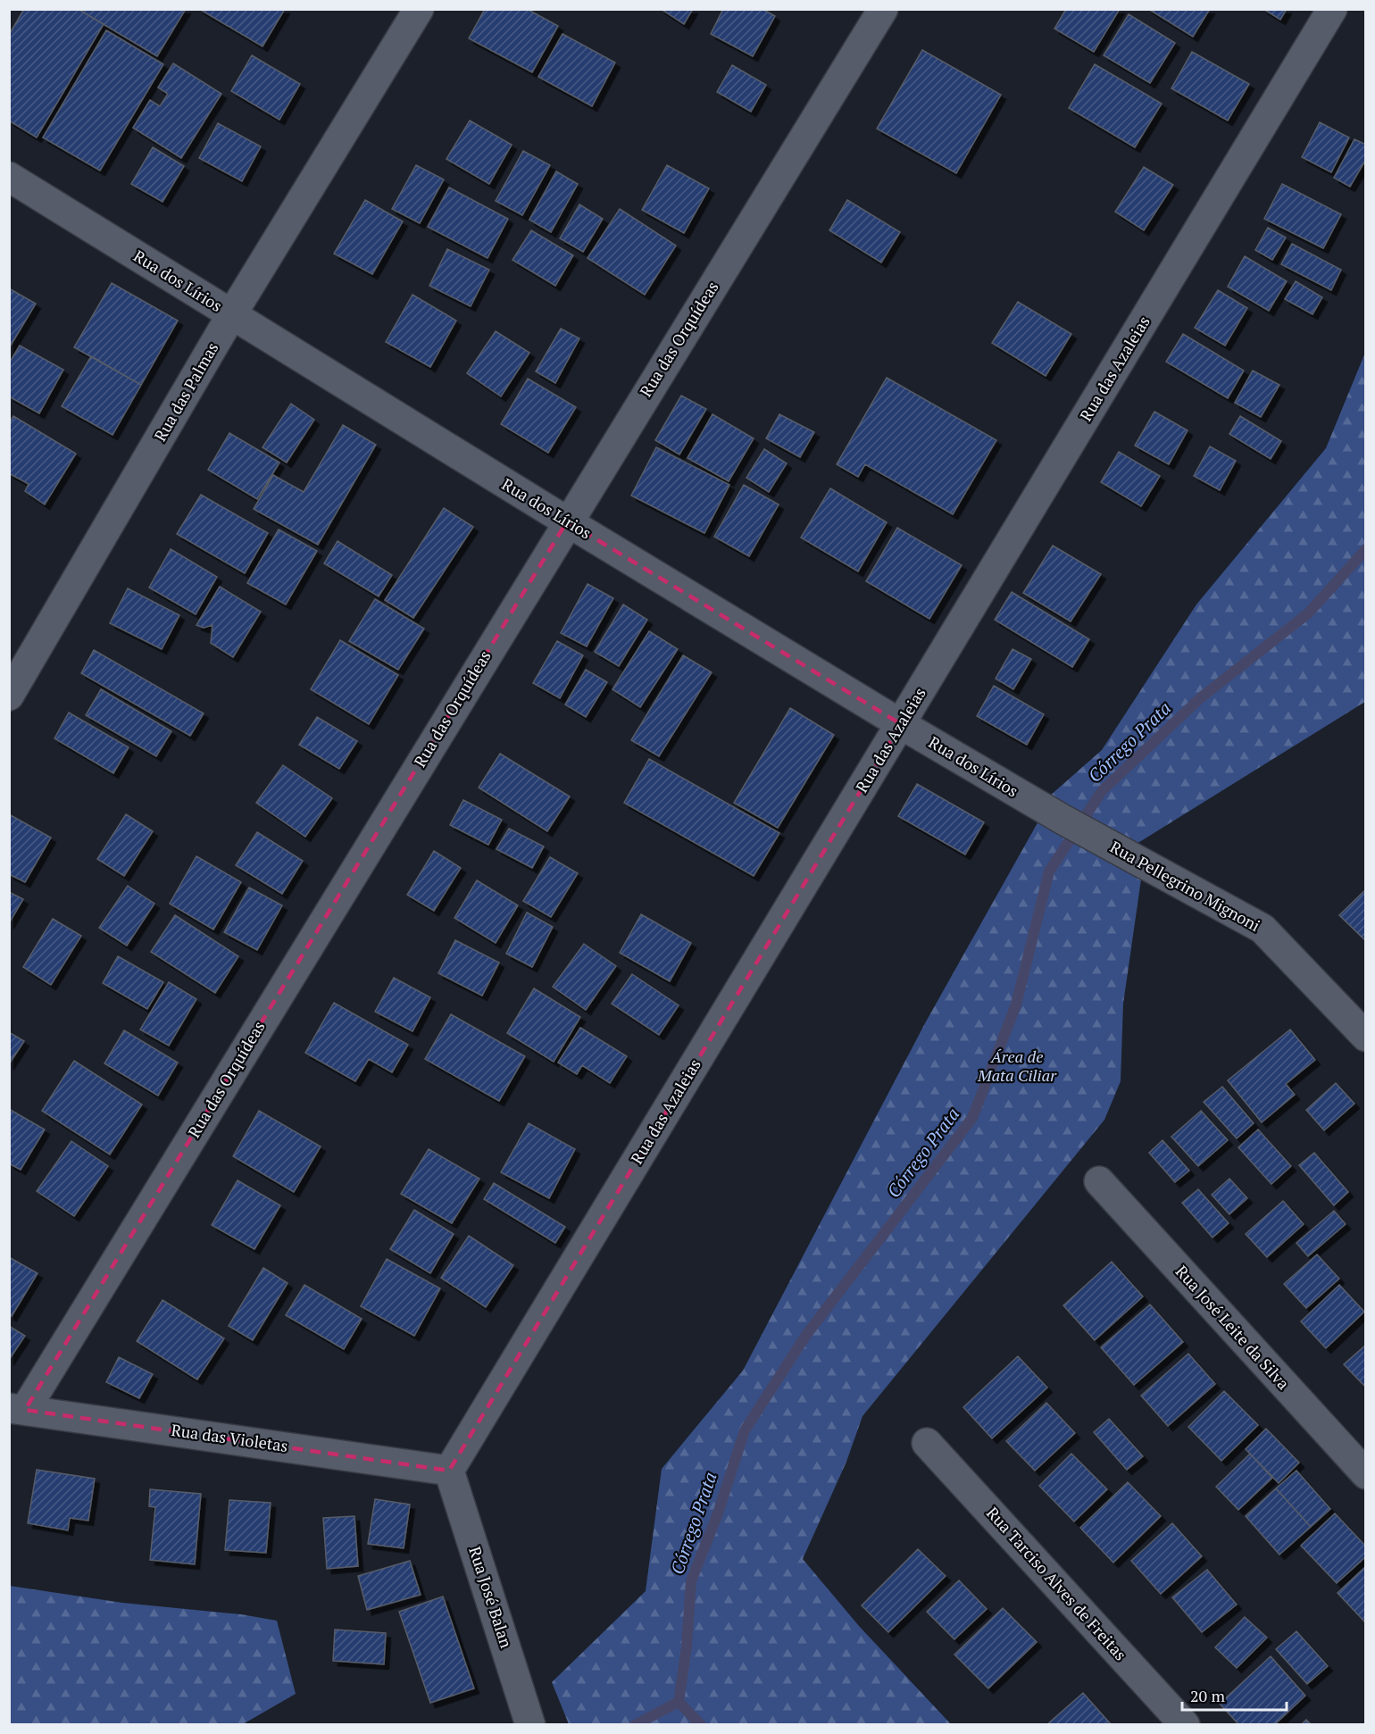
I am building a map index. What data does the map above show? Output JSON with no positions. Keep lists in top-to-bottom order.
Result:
{
  "streets": {
    "street": [
      "Rua dos Lírios",
      "Rua das Orquídeas",
      "Rua das Azaleias",
      "Rua das Palmas",
      "Rua Pellegrino Mignoni",
      "Rua José Leite da Silva",
      "Rua das Violetas",
      "Rua Tarciso Alves de Freitas",
      "Rua José Balan"
    ]
  },
  "crossings": [
    ["Rua dos Lírios", "Rua das Orquídeas"],
    ["Rua dos Lírios", "Rua das Azaleias"],
    ["Rua dos Lírios", "Rua das Palmas"],
    ["Rua dos Lírios", "Rua Pellegrino Mignoni"],
    ["Rua das Orquídeas", "Rua das Violetas"],
    ["Rua das Azaleias", "Rua das Violetas"],
    ["Rua das Azaleias", "Rua José Balan"],
    ["Rua das Violetas", "Rua José Balan"]
  ],
  "water": ["Córrego Prata"],
  "parks": ["Área de Mata Ciliar"],
  "scale_bar": "20 m"
}
